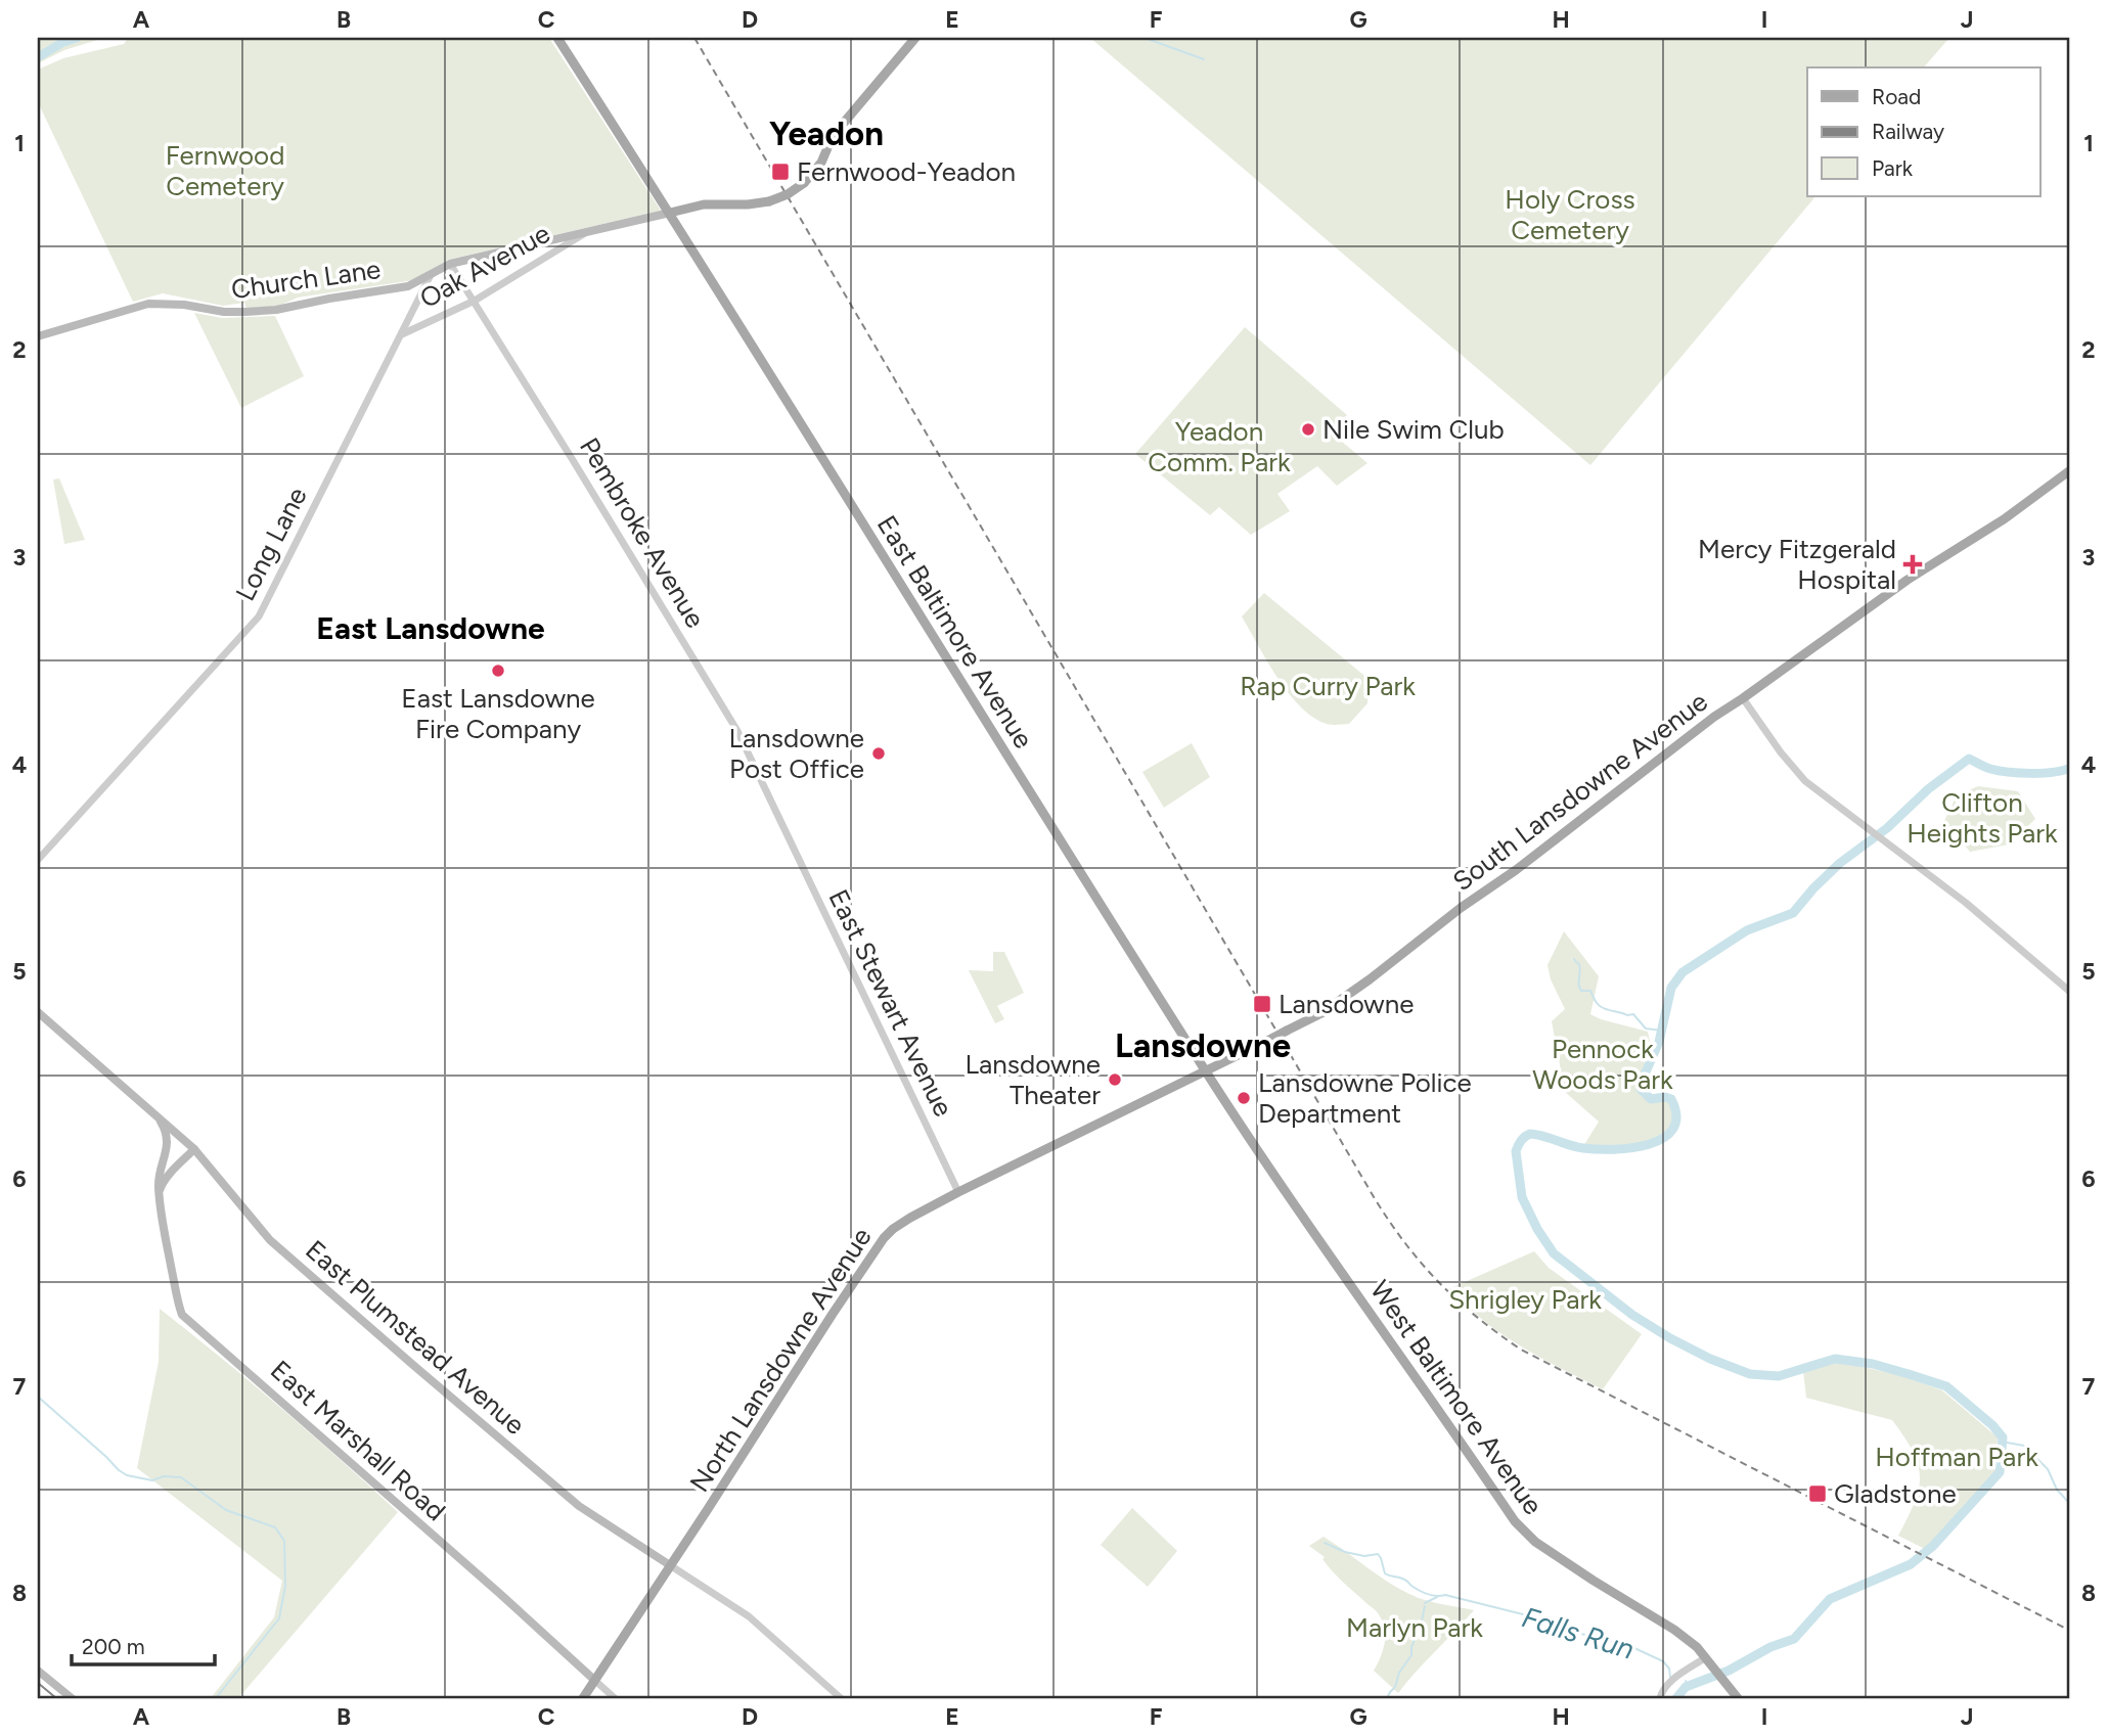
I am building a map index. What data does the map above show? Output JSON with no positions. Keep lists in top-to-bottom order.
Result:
{
  "streets": {
    "main road": [
      "Church Lane",
      "East Baltimore Avenue",
      "South Lansdowne Avenue",
      "East Plumstead Avenue",
      "North Lansdowne Avenue",
      "West Baltimore Avenue",
      "East Marshall Road"
    ],
    "street": [
      "Oak Avenue",
      "Pembroke Avenue",
      "Long Lane",
      "East Stewart Avenue"
    ]
  },
  "crossings": [
    ["Oak Avenue", "Church Lane"],
    ["Oak Avenue", "Pembroke Avenue"],
    ["Oak Avenue", "Long Lane"],
    ["Church Lane", "Pembroke Avenue"],
    ["Church Lane", "Long Lane"],
    ["Church Lane", "East Baltimore Avenue"],
    ["Pembroke Avenue", "East Stewart Avenue"],
    ["East Baltimore Avenue", "South Lansdowne Avenue"],
    ["East Baltimore Avenue", "North Lansdowne Avenue"],
    ["East Baltimore Avenue", "West Baltimore Avenue"],
    ["South Lansdowne Avenue", "North Lansdowne Avenue"],
    ["South Lansdowne Avenue", "West Baltimore Avenue"],
    ["East Stewart Avenue", "North Lansdowne Avenue"],
    ["East Plumstead Avenue", "North Lansdowne Avenue"],
    ["East Plumstead Avenue", "East Marshall Road"],
    ["North Lansdowne Avenue", "West Baltimore Avenue"],
    ["North Lansdowne Avenue", "East Marshall Road"]
  ],
  "districts": ["Yeadon", "East Lansdowne", "Lansdowne"],
  "water": ["Falls Run"],
  "parks": [
    "Fernwood Cemetery",
    "Holy Cross Cemetery",
    "Yeadon Comm. Park",
    "Rap Curry Park",
    "Clifton Heights Park",
    "Pennock Woods Park",
    "Shrigley Park",
    "Hoffman Park",
    "Marlyn Park"
  ],
  "places": {
    "transit": ["Fernwood-Yeadon", "Lansdowne", "Gladstone"],
    "other": [
      "Nile Swim Club",
      "East Lansdowne Fire Company",
      "Lansdowne Post Office",
      "Lansdowne Theater",
      "Lansdowne Police Department"
    ],
    "health": ["Mercy Fitzgerald Hospital"]
  },
  "legend": ["Road", "Railway", "Park"],
  "scale_bar": "200 m",
  "grid": {
    "columns": [
      "A",
      "B",
      "C",
      "D",
      "E",
      "F",
      "G",
      "H",
      "I",
      "J"
    ],
    "rows": [
      "1",
      "2",
      "3",
      "4",
      "5",
      "6",
      "7",
      "8"
    ]
  }
}
